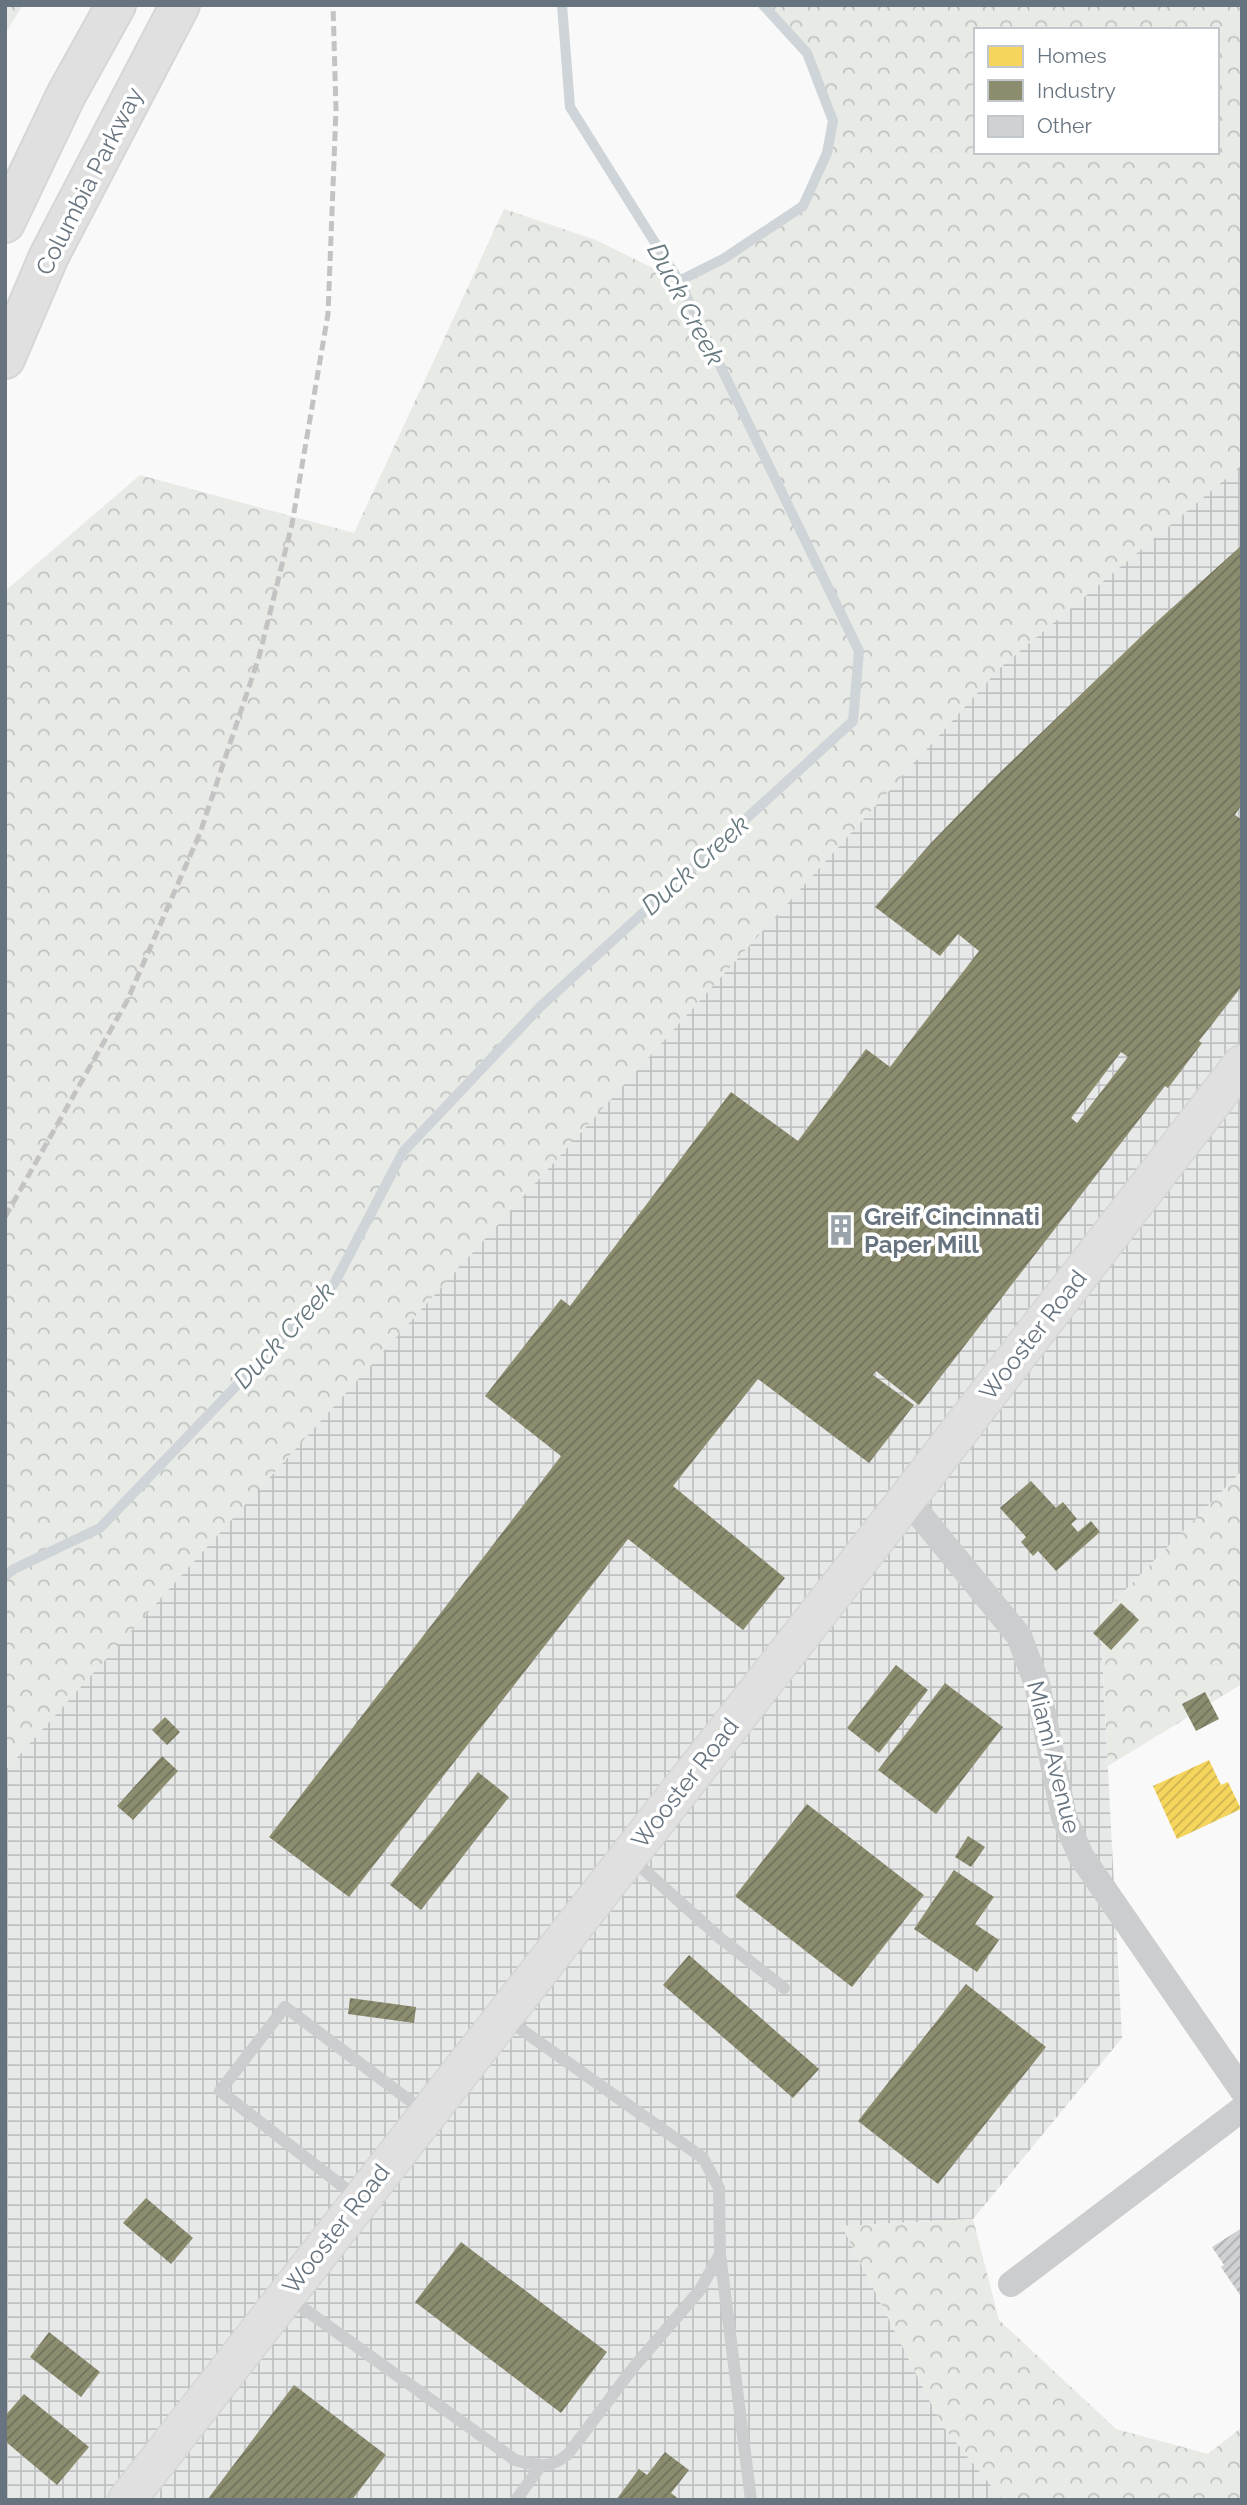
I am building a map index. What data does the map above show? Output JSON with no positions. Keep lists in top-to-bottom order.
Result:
{
  "streets": {
    "highway": ["Columbia Parkway"],
    "street": ["Wooster Road", "Miami Avenue"]
  },
  "crossings": [
    ["Wooster Road", "Miami Avenue"]
  ],
  "water": ["Duck Creek"],
  "places": {
    "building": ["Greif Cincinnati Paper Mill"]
  },
  "legend": ["Homes", "Industry", "Other"]
}
